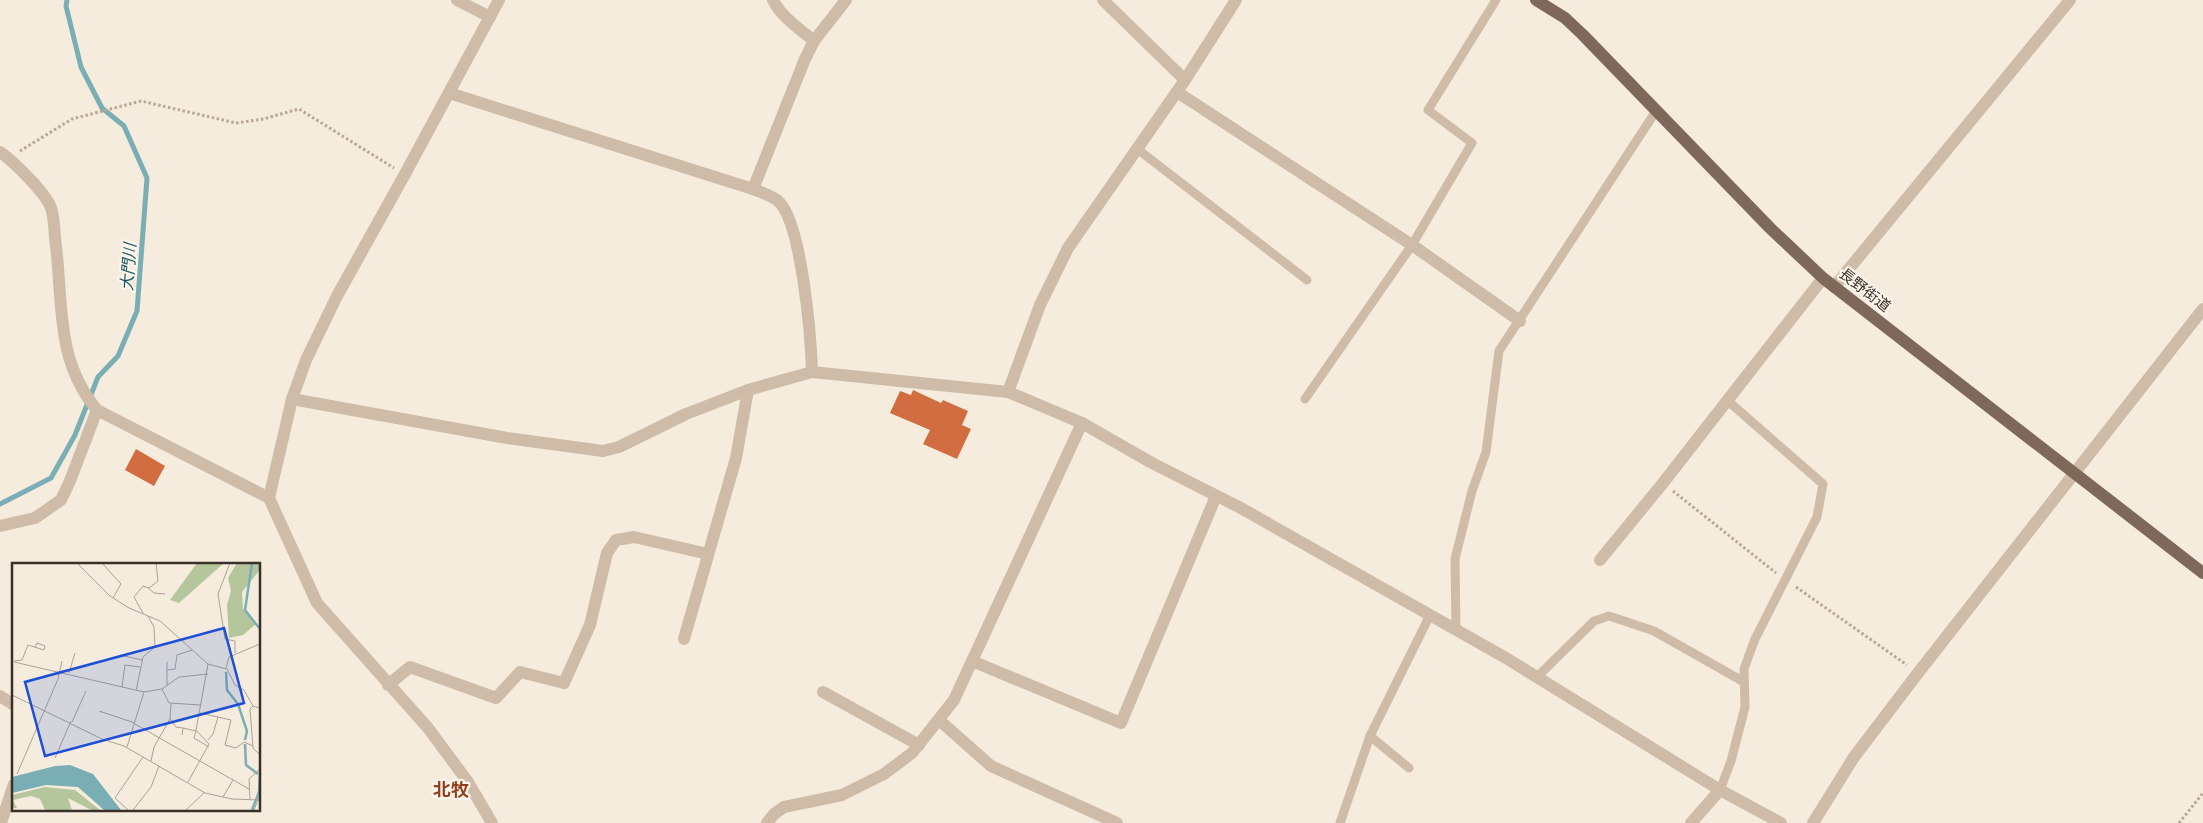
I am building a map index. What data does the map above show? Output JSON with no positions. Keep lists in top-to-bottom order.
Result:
{
  "streets": {
    "main road": ["長野街道"]
  },
  "districts": ["北牧"],
  "water": ["大門川"]
}
